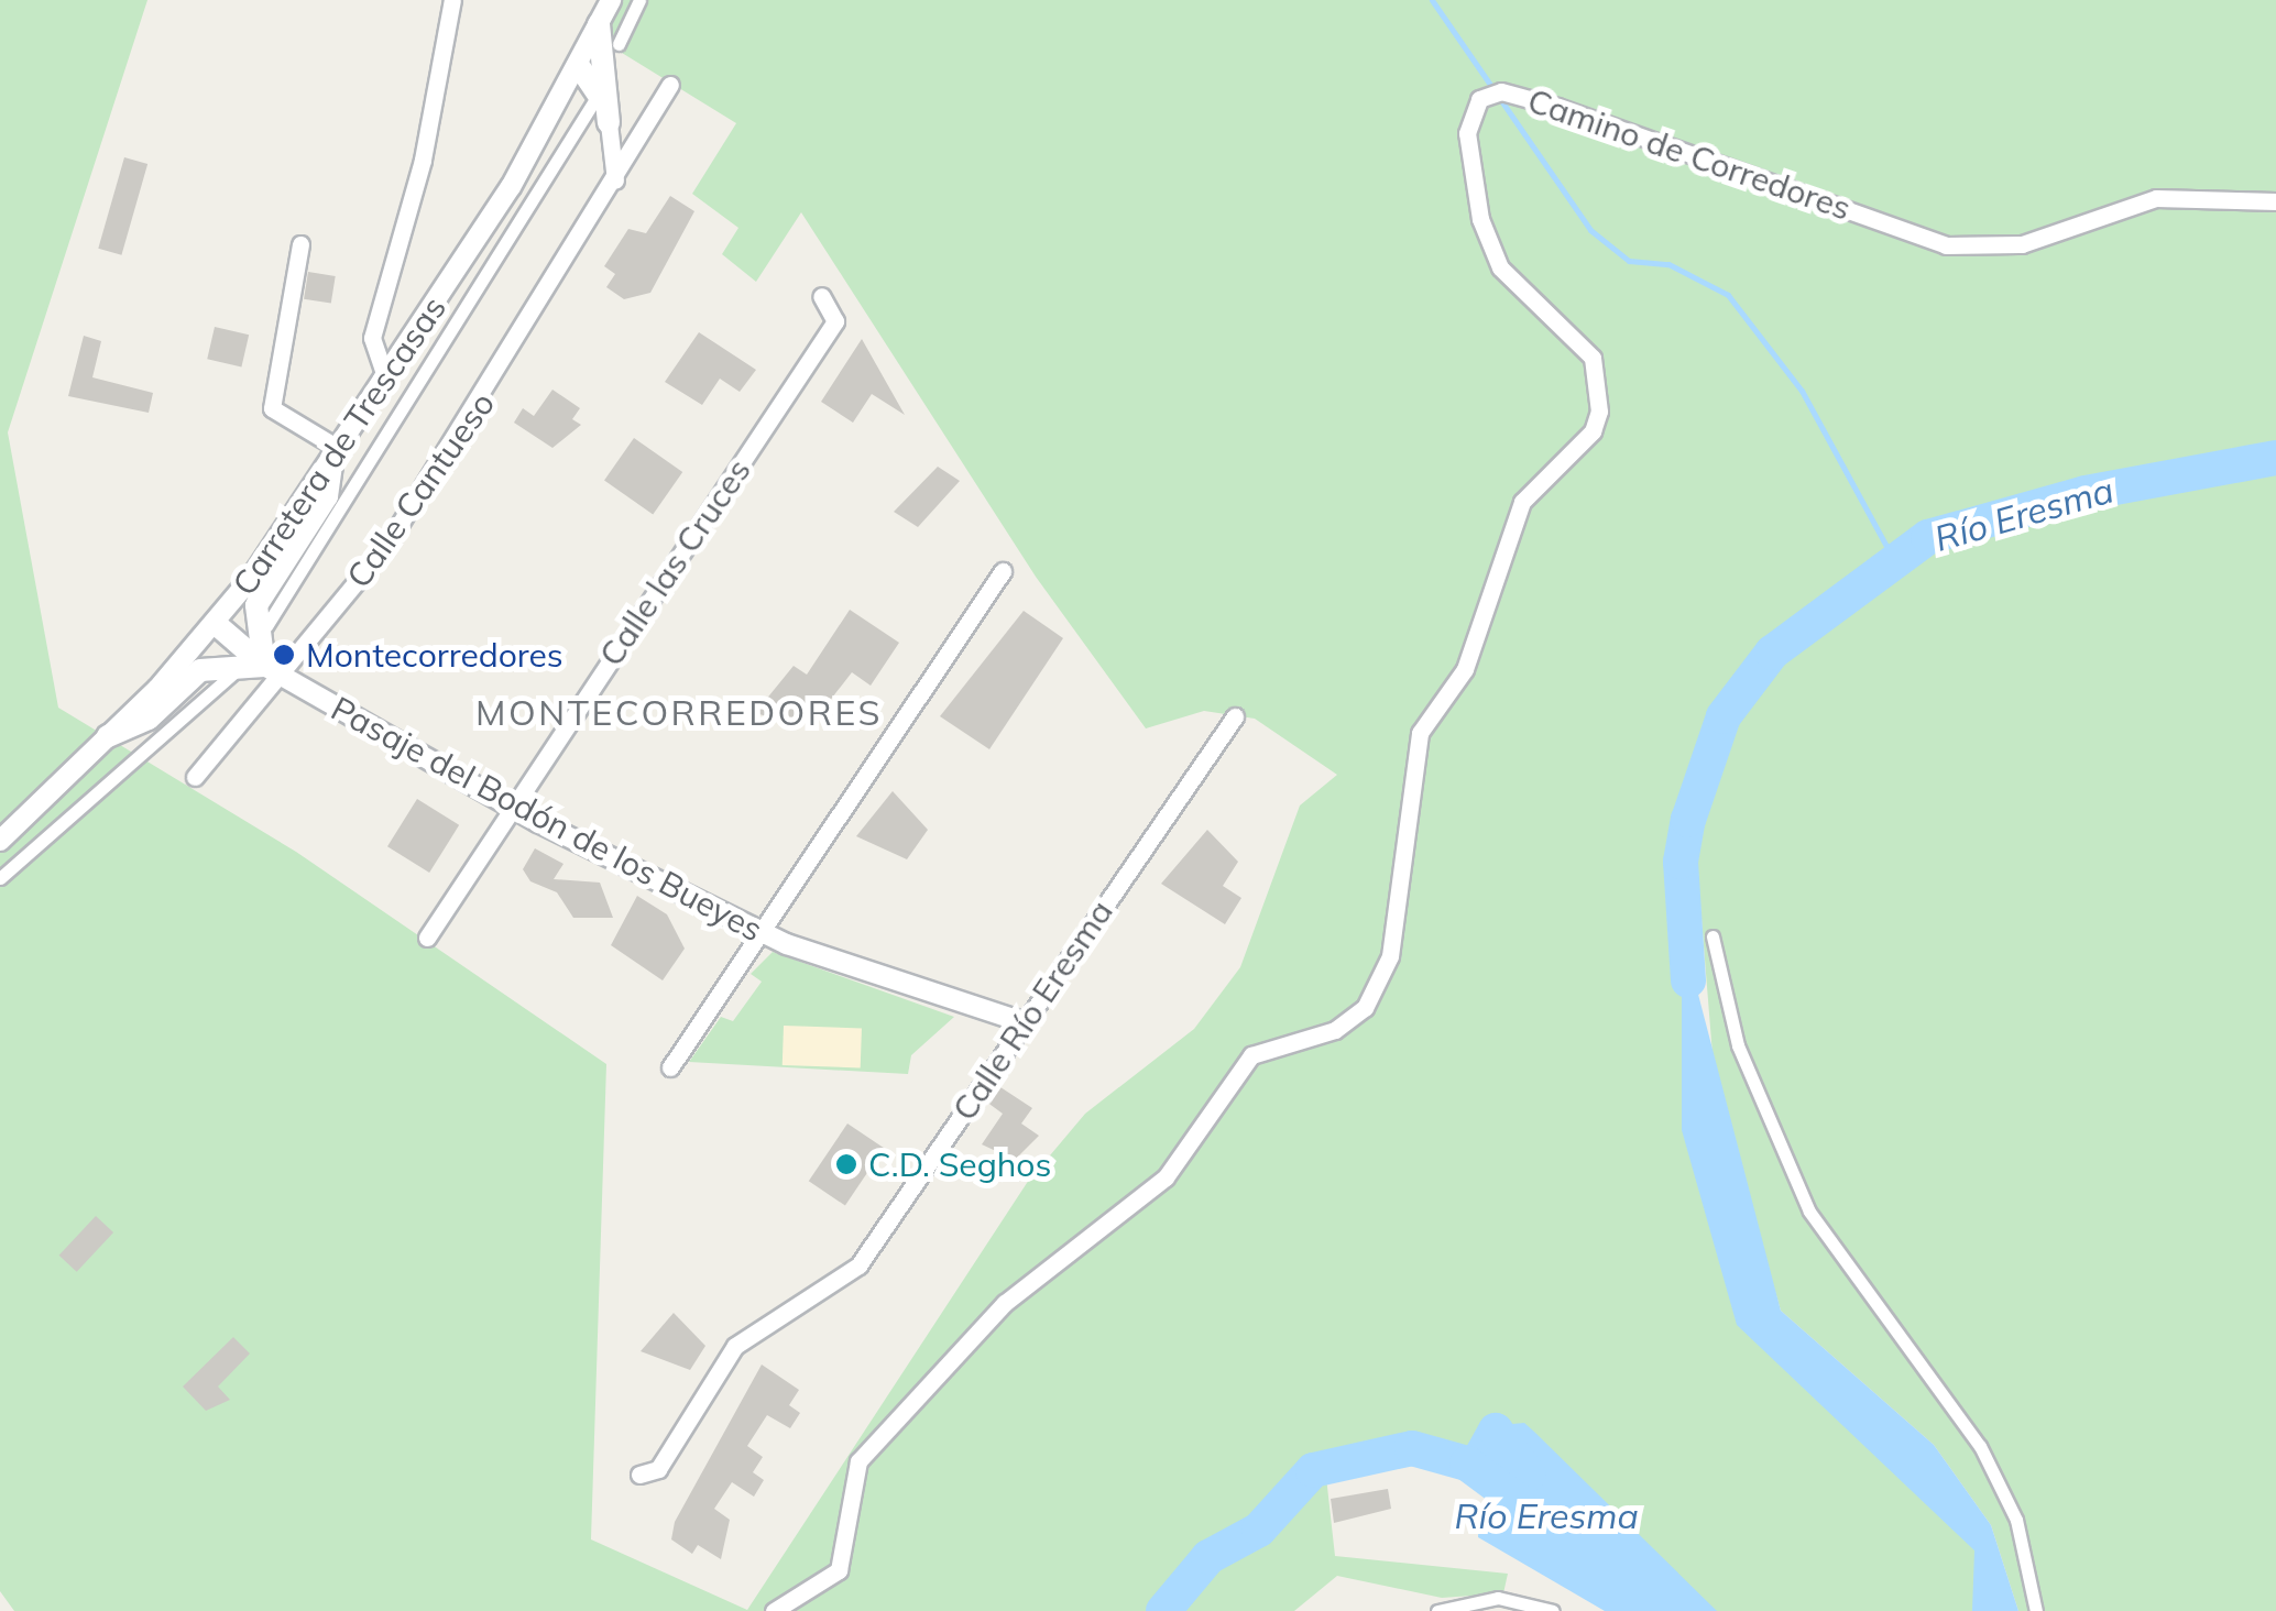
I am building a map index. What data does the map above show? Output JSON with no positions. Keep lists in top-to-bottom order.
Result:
{
  "streets": {
    "street": [
      "Camino de Corredores",
      "Carretera de Trescasas",
      "Calle Cantueso",
      "Calle las Cruces",
      "Pasaje del Bodón de los Bueyes",
      "Calle Río Eresma"
    ]
  },
  "crossings": [
    ["Calle Cantueso", "Pasaje del Bodón de los Bueyes"],
    ["Calle las Cruces", "Pasaje del Bodón de los Bueyes"],
    ["Pasaje del Bodón de los Bueyes", "Calle Río Eresma"]
  ],
  "districts": ["MONTECORREDORES"],
  "water": ["Río Eresma"],
  "places": ["Montecorredores", "C.D. Seghos"]
}
